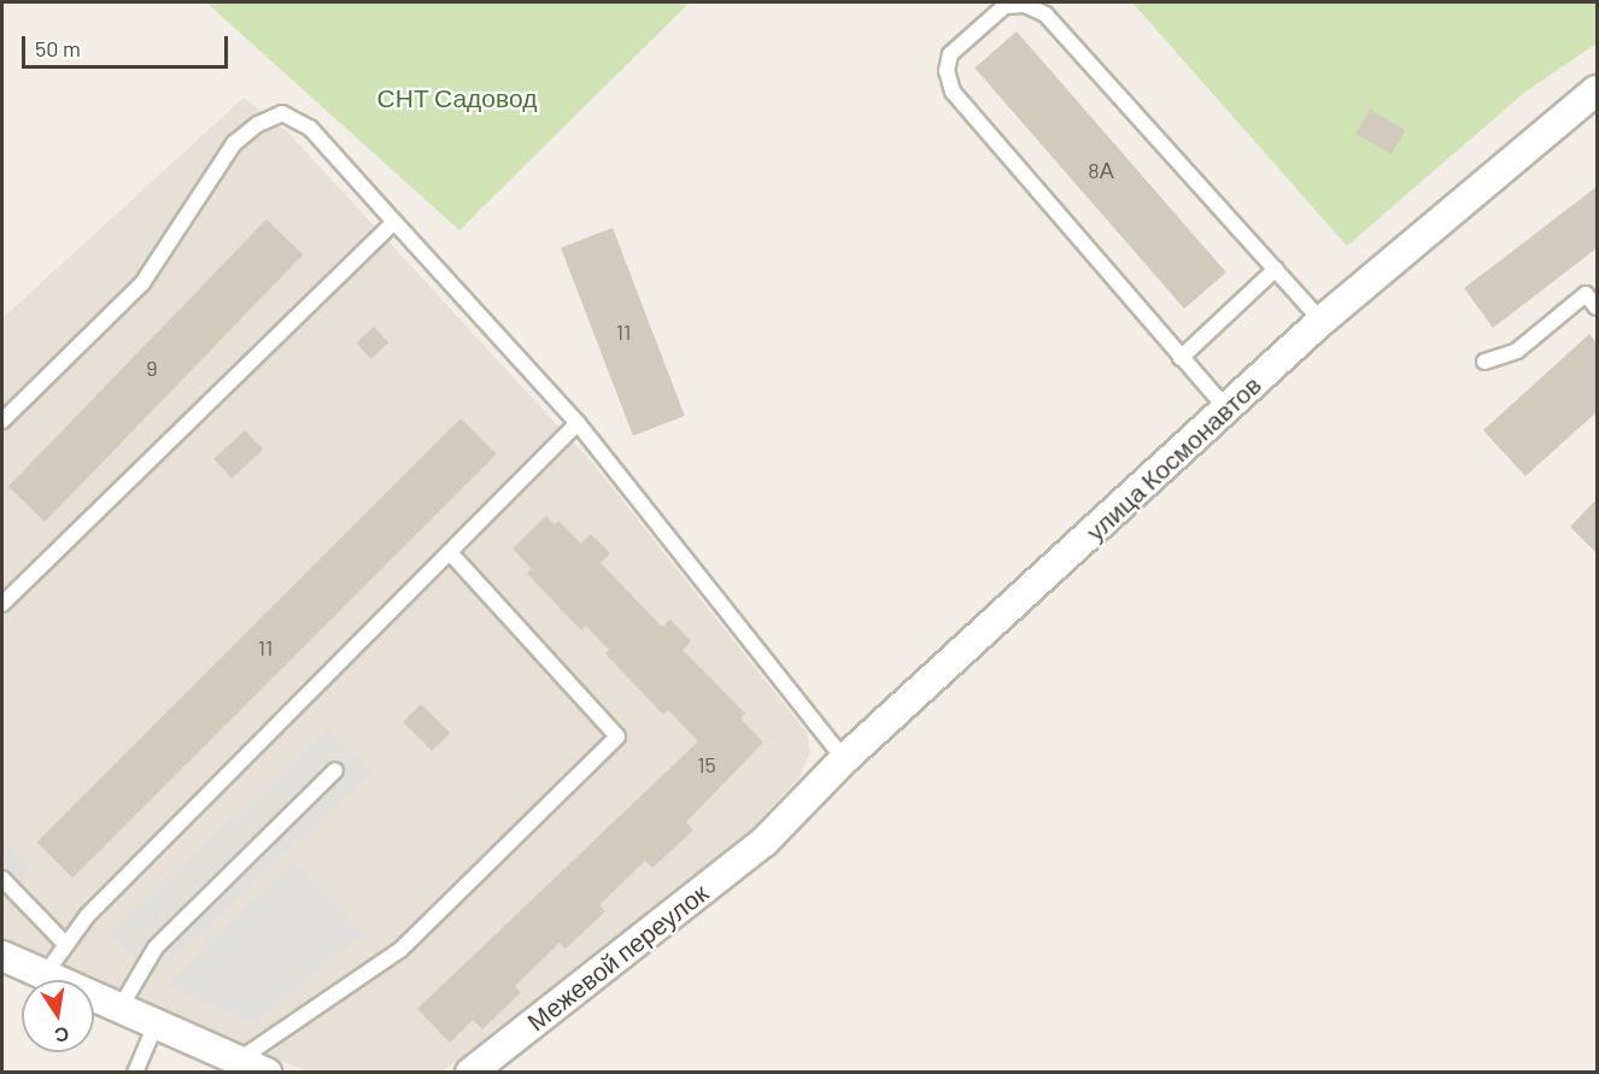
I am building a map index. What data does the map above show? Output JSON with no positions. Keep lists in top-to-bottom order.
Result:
{
  "streets": {
    "street": ["улица Космонавтов", "Межевой переулок"]
  },
  "crossings": [
    ["улица Космонавтов", "Межевой переулок"]
  ],
  "parks": ["СНТ Садовод"],
  "house_numbers": [
    "8А",
    "11",
    "9",
    "11",
    "15"
  ],
  "scale_bar": "50 m",
  "north": "bottom"
}
